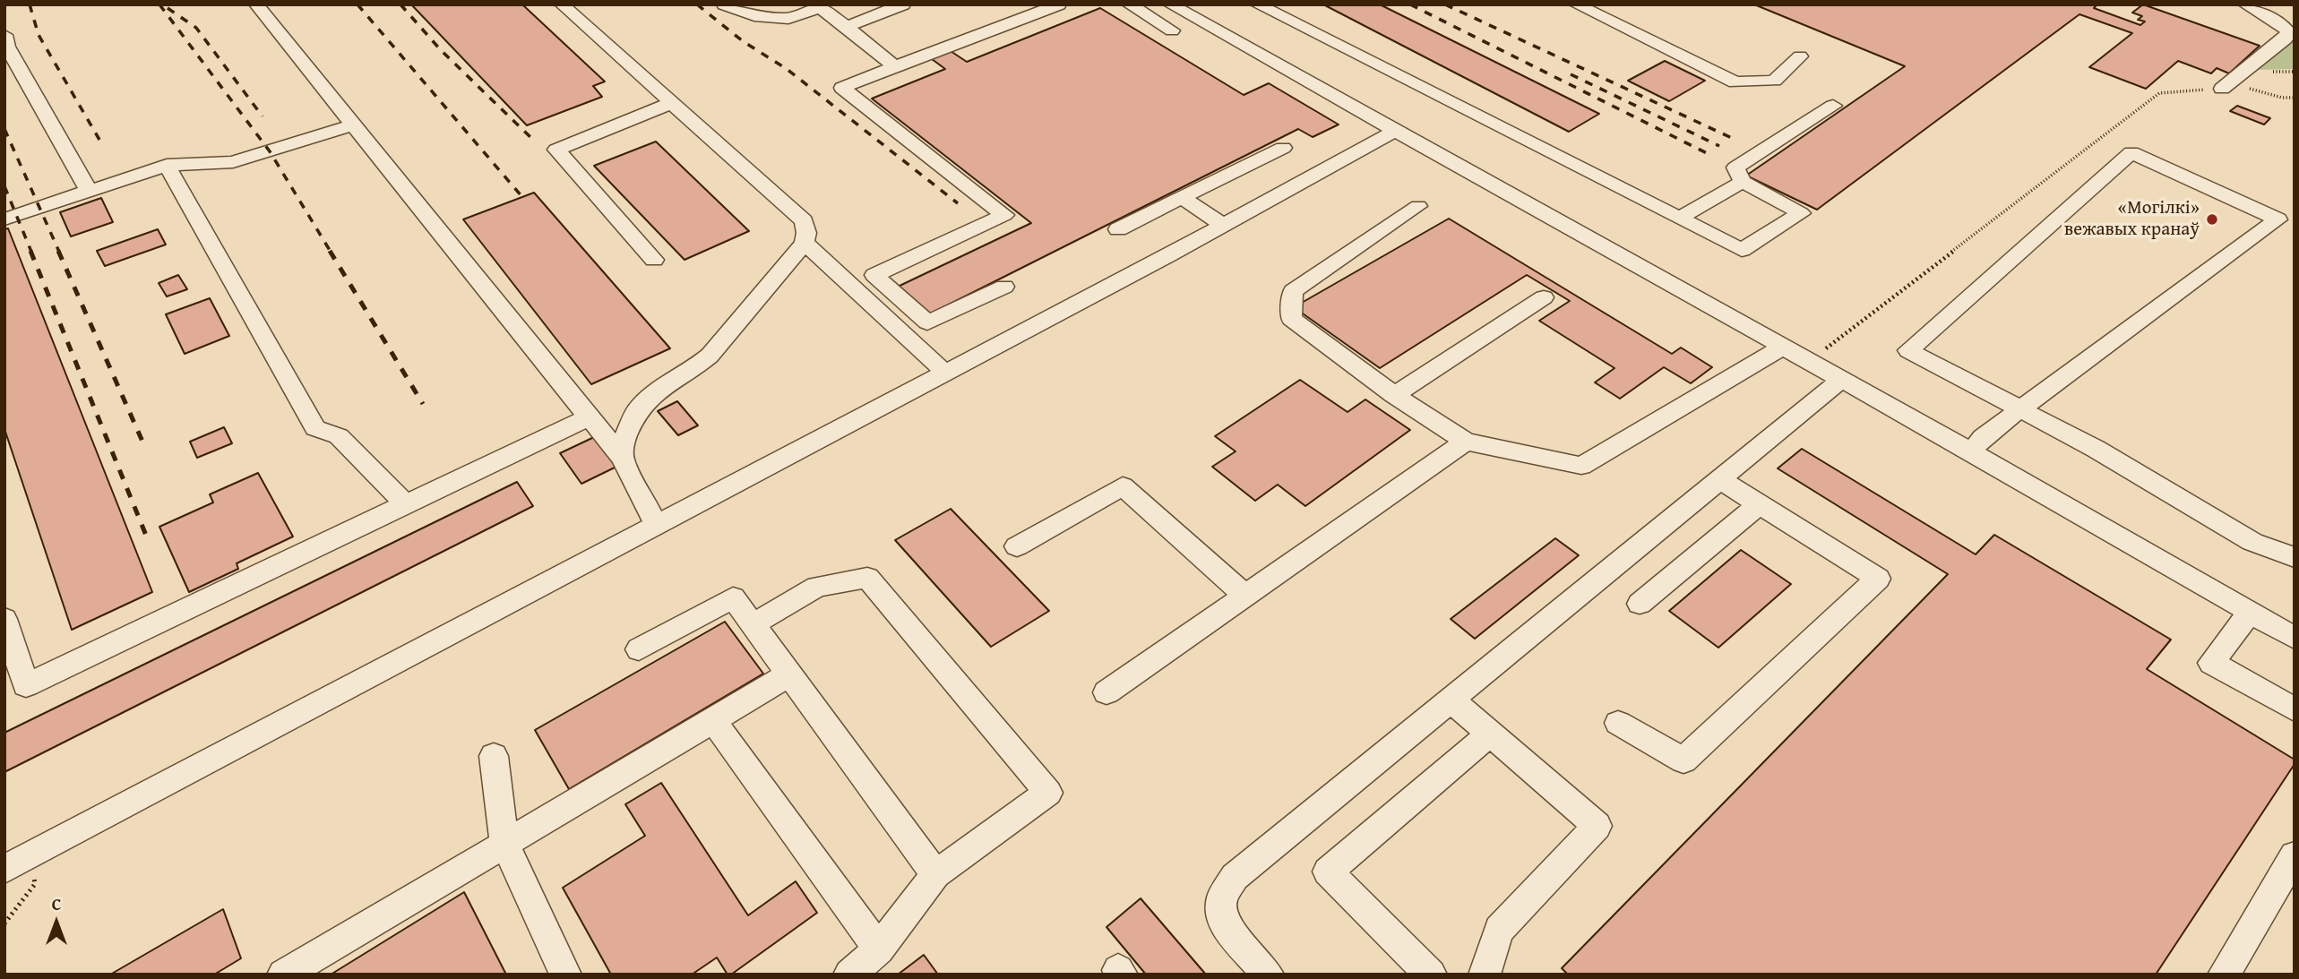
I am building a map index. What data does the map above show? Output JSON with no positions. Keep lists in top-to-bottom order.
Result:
{
  "places": ["«Могілкі» вежавых кранаў"],
  "north": "top"
}
